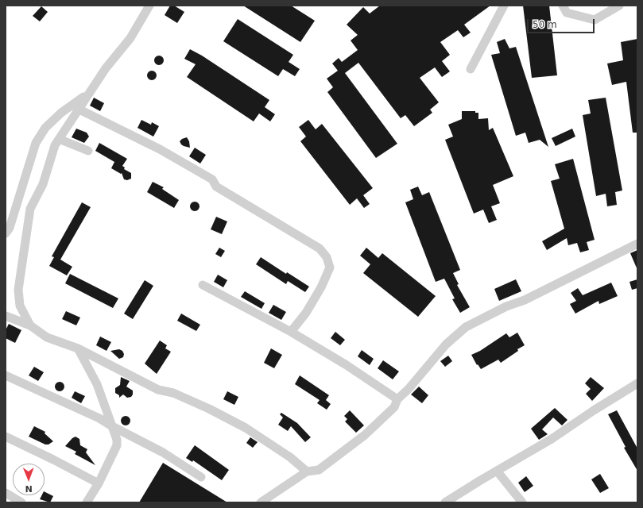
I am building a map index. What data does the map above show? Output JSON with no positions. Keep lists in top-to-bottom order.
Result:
{
  "scale_bar": "50 m",
  "north": "bottom"
}
